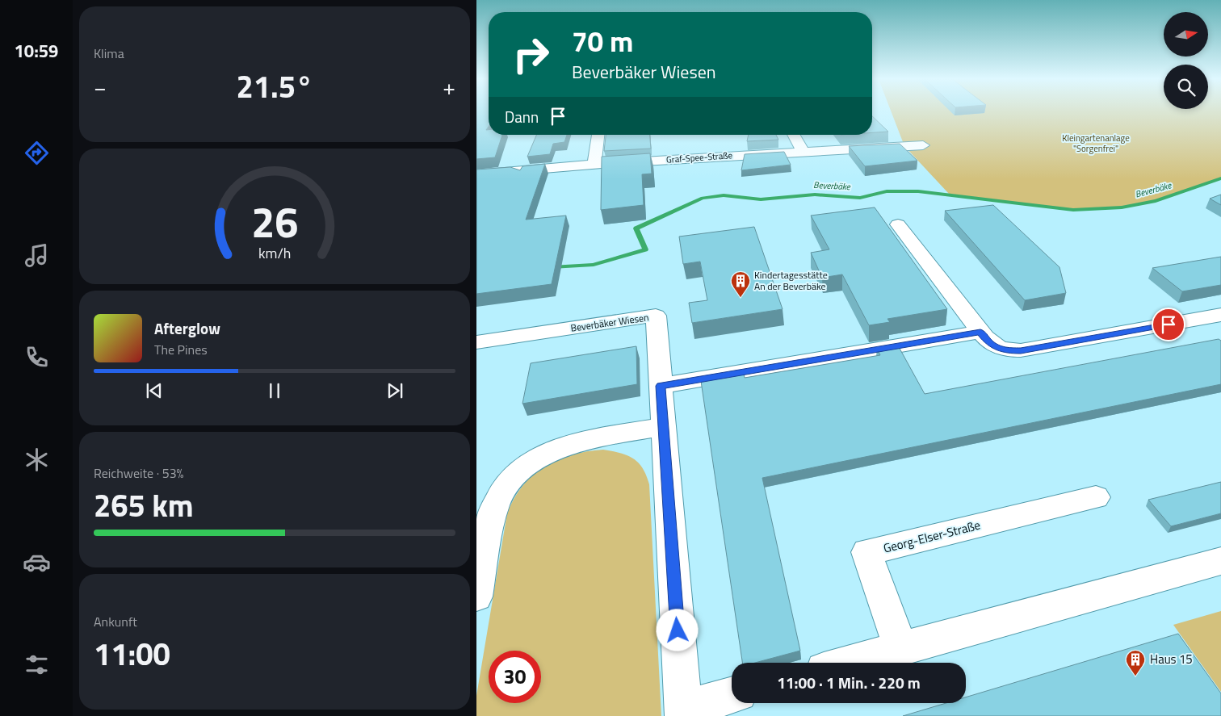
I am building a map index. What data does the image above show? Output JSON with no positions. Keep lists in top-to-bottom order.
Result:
{
  "streets": {
    "street": ["Graf-Spee-Straße", "Beverbäker Wiesen", "Georg-Elser-Straße"]
  },
  "water": ["Beverbäke"],
  "parks": ["Kleingartenanlage \"Sorgenfrei\""],
  "places": {
    "building": ["Kindertagesstätte An der Beverbäke", "Haus 15"]
  },
  "north": "right",
  "page": {
    "tabs": "10:59",
    "tile": [
      "Klima",
      ["Reichweite · 53%", "265 km"],
      ["Ankunft", "11:00"]
    ],
    "turn": ["70 m", "Beverbäker Wiesen"],
    "heat": ["−", "21.5°", "+"],
    "then": "Dann",
    "song": ["Afterglow", "The Pines"],
    "limit": "30",
    "trip": "11:00 · 1 Min. · 220 m",
    "gauge": ["26", "km/h"]
  }
}
